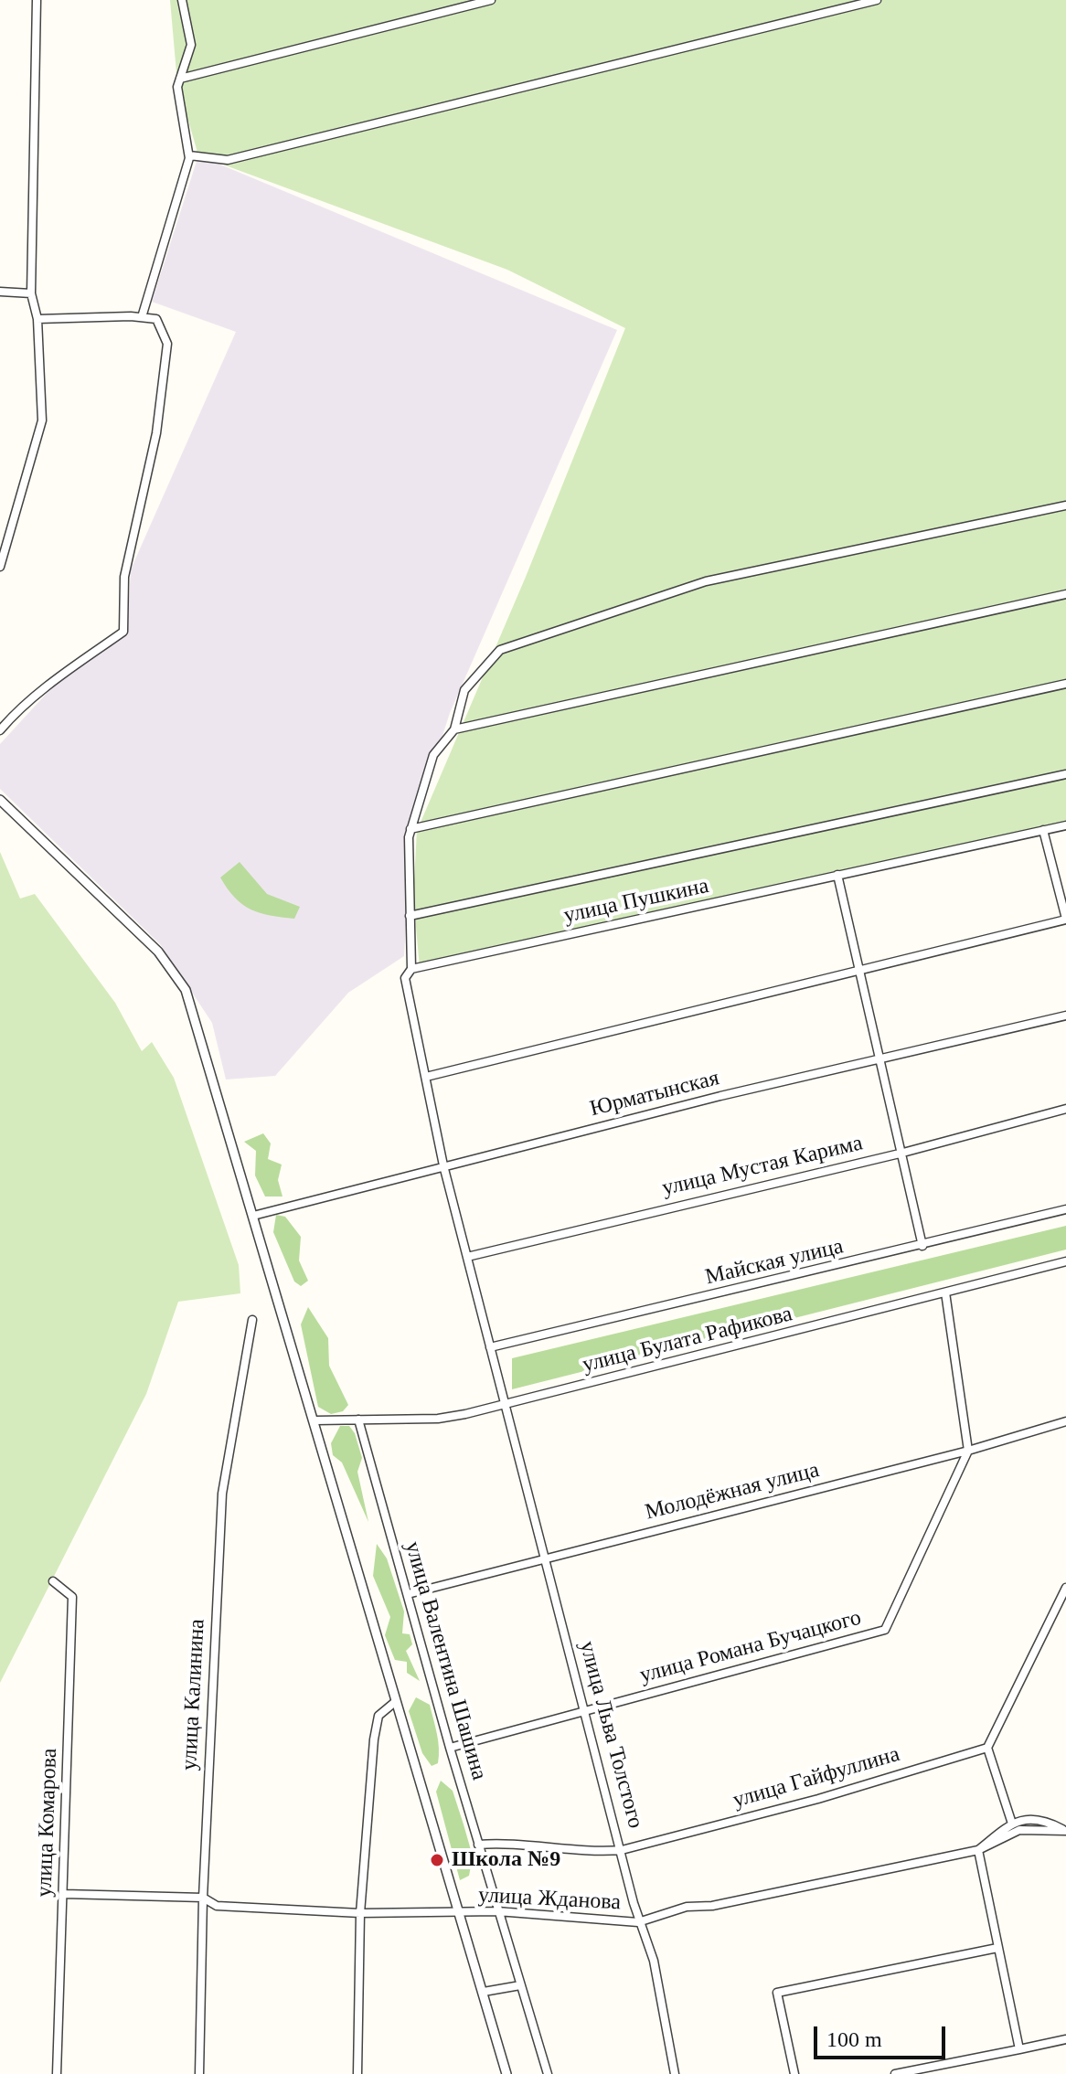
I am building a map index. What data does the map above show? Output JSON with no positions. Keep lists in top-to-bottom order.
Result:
{
  "streets": {
    "street": [
      "улица Пушкина",
      "Юрматынская",
      "улица Мустая Карима",
      "Майская улица",
      "улица Булата Рафикова",
      "Молодёжная улица",
      "улица Романа Бучацкого",
      "улица Валентина Шашина",
      "улица Калинина",
      "улица Льва Толстого",
      "улица Гайфуллина",
      "улица Комарова",
      "улица Жданова"
    ]
  },
  "crossings": [
    ["Юрматынская", "улица Льва Толстого"],
    ["улица Мустая Карима", "улица Льва Толстого"],
    ["Майская улица", "улица Льва Толстого"],
    ["улица Булата Рафикова", "улица Валентина Шашина"],
    ["улица Булата Рафикова", "улица Льва Толстого"],
    ["Молодёжная улица", "улица Романа Бучацкого"],
    ["Молодёжная улица", "улица Валентина Шашина"],
    ["Молодёжная улица", "улица Льва Толстого"],
    ["улица Романа Бучацкого", "улица Валентина Шашина"],
    ["улица Романа Бучацкого", "улица Льва Толстого"],
    ["улица Валентина Шашина", "улица Гайфуллина"],
    ["улица Валентина Шашина", "улица Жданова"],
    ["улица Калинина", "улица Жданова"],
    ["улица Льва Толстого", "улица Гайфуллина"],
    ["улица Льва Толстого", "улица Жданова"],
    ["улица Комарова", "улица Жданова"]
  ],
  "places": ["Школа №9"],
  "scale_bar": "100 m"
}
